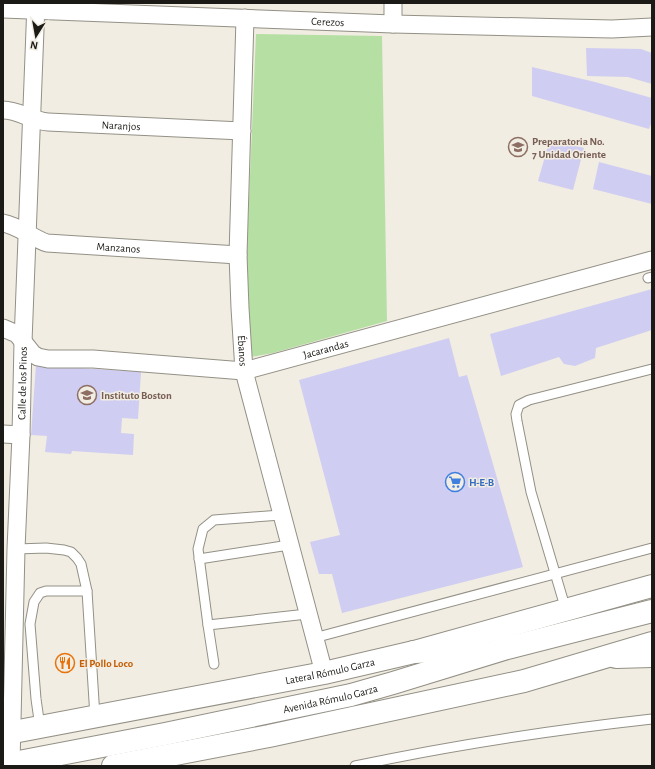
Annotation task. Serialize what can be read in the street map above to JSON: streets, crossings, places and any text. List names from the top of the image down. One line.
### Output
{"streets":{"main road":["Lateral Rómulo Garza","Avenida Rómulo Garza"],"street":["Cerezos","Naranjos","Manzanos","Jacarandas","Ébanos","Calle de los Pinos"]},"crossings":[["Cerezos","Ébanos"],["Cerezos","Calle de los Pinos"],["Naranjos","Ébanos"],["Naranjos","Calle de los Pinos"],["Manzanos","Ébanos"],["Manzanos","Calle de los Pinos"],["Jacarandas","Ébanos"],["Jacarandas","Calle de los Pinos"],["Ébanos","Lateral Rómulo Garza"],["Calle de los Pinos","Lateral Rómulo Garza"],["Calle de los Pinos","Avenida Rómulo Garza"]],"places":{"school or university":["Preparatoria No. 7 Unidad Oriente","Instituto Boston"],"supermarket":["H-E-B"],"restaurant":["El Pollo Loco"]},"north":"bottom"}
